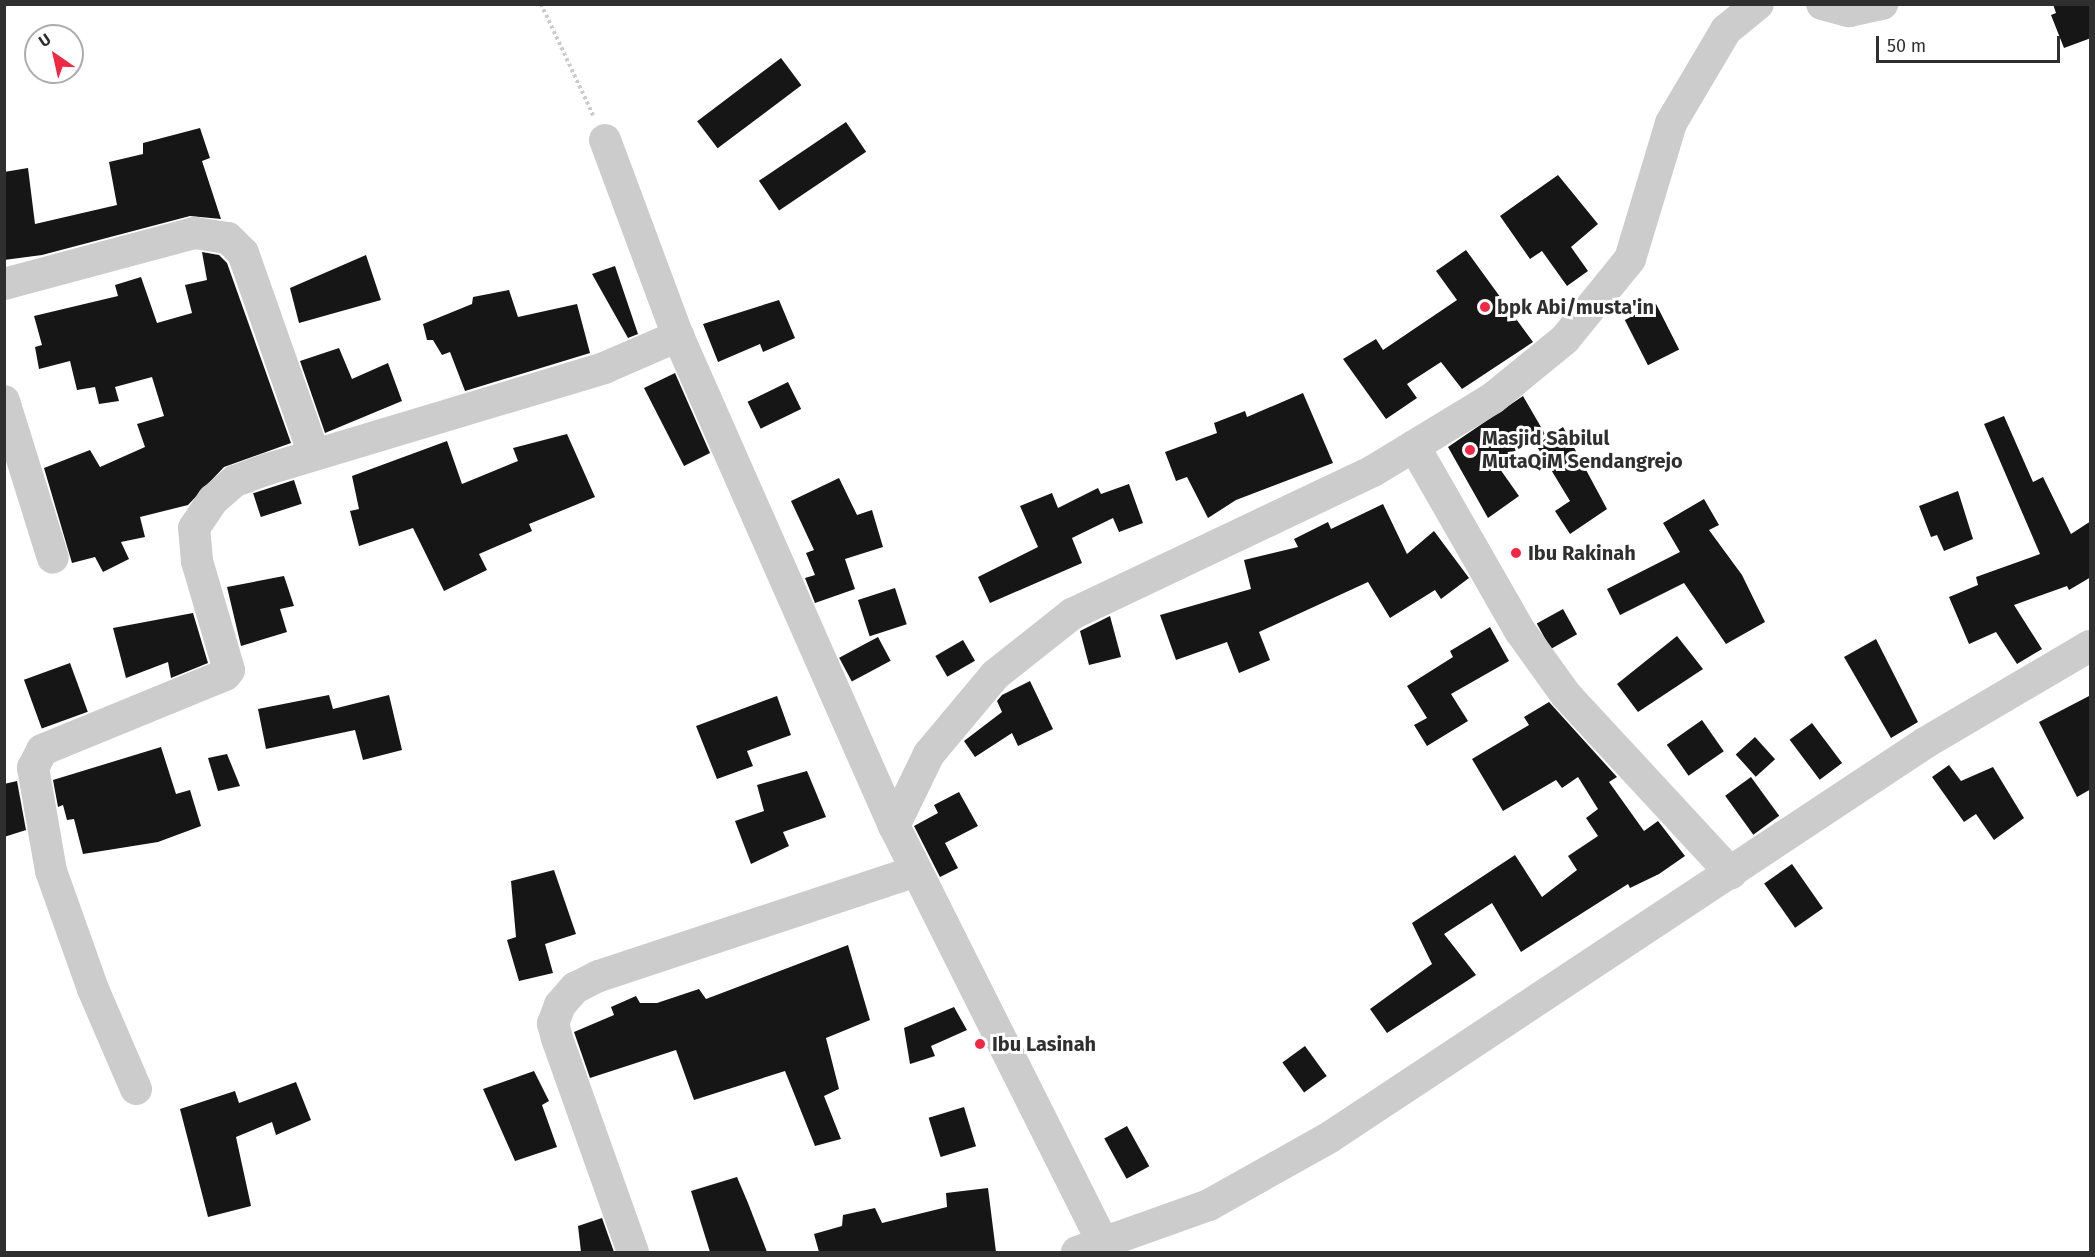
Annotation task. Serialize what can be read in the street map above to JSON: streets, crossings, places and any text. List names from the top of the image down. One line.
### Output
{"places":["bpk Abi/musta'in","Masjid Sabilul MutaQiM Sendangrejo","Ibu Rakinah","Ibu Lasinah"],"scale_bar":"50 m","north":"top left"}
